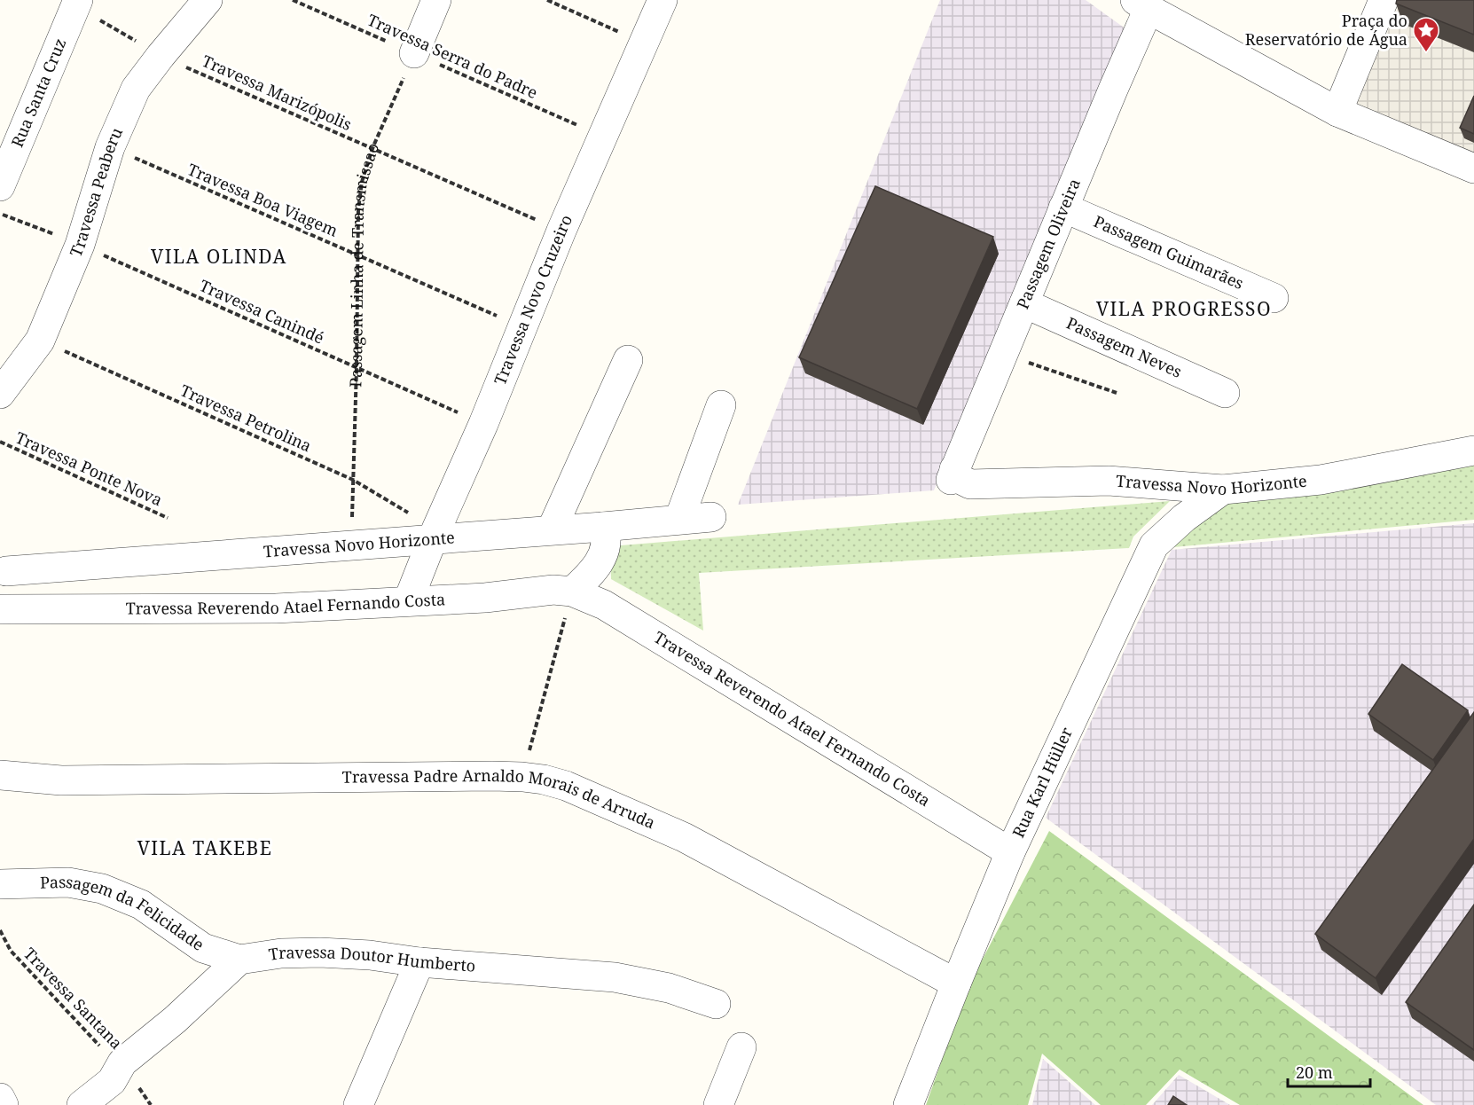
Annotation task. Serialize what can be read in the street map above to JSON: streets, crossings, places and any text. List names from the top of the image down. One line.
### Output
{"streets":{"street":["Rua Santa Cruz","Travessa Peaberu","Passagem Oliveira","Passagem Guimarães","Travessa Novo Cruzeiro","Passagem Neves","Travessa Novo Horizonte","Travessa Reverendo Atael Fernando Costa","Rua Karl Hüller","Travessa Padre Arnaldo Morais de Arruda","Passagem da Felicidade","Travessa Doutor Humberto"],"path":["Travessa Serra do Padre","Travessa Marizópolis","Travessa Boa Viagem","Passagem Linha de Transmissao","Travessa Canindé","Travessa Petrolina","Travessa Ponte Nova","Travessa Santana"]},"crossings":[["Travessa Serra do Padre","Passagem Linha de Transmissao"],["Travessa Serra do Padre","Travessa Novo Cruzeiro"],["Rua Santa Cruz","Travessa Marizópolis"],["Travessa Marizópolis","Travessa Peaberu"],["Travessa Marizópolis","Passagem Linha de Transmissao"],["Travessa Marizópolis","Travessa Novo Cruzeiro"],["Travessa Peaberu","Travessa Boa Viagem"],["Travessa Peaberu","Travessa Canindé"],["Travessa Peaberu","Travessa Petrolina"],["Travessa Boa Viagem","Passagem Linha de Transmissao"],["Travessa Boa Viagem","Travessa Novo Cruzeiro"],["Passagem Oliveira","Passagem Guimarães"],["Passagem Oliveira","Passagem Neves"],["Passagem Oliveira","Travessa Novo Horizonte"],["Passagem Linha de Transmissao","Travessa Canindé"],["Passagem Linha de Transmissao","Travessa Petrolina"],["Passagem Linha de Transmissao","Travessa Novo Horizonte"],["Travessa Novo Cruzeiro","Travessa Canindé"],["Travessa Novo Cruzeiro","Travessa Petrolina"],["Travessa Novo Cruzeiro","Travessa Novo Horizonte"],["Travessa Novo Cruzeiro","Travessa Reverendo Atael Fernando Costa"],["Travessa Petrolina","Travessa Novo Horizonte"],["Travessa Novo Horizonte","Rua Karl Hüller"],["Travessa Reverendo Atael Fernando Costa","Rua Karl Hüller"],["Rua Karl Hüller","Travessa Padre Arnaldo Morais de Arruda"],["Passagem da Felicidade","Travessa Doutor Humberto"]],"districts":["VILA OLINDA","VILA PROGRESSO","VILA TAKEBE"],"places":{"place":["Praça do Reservatório de Água"]},"scale_bar":"20 m"}
